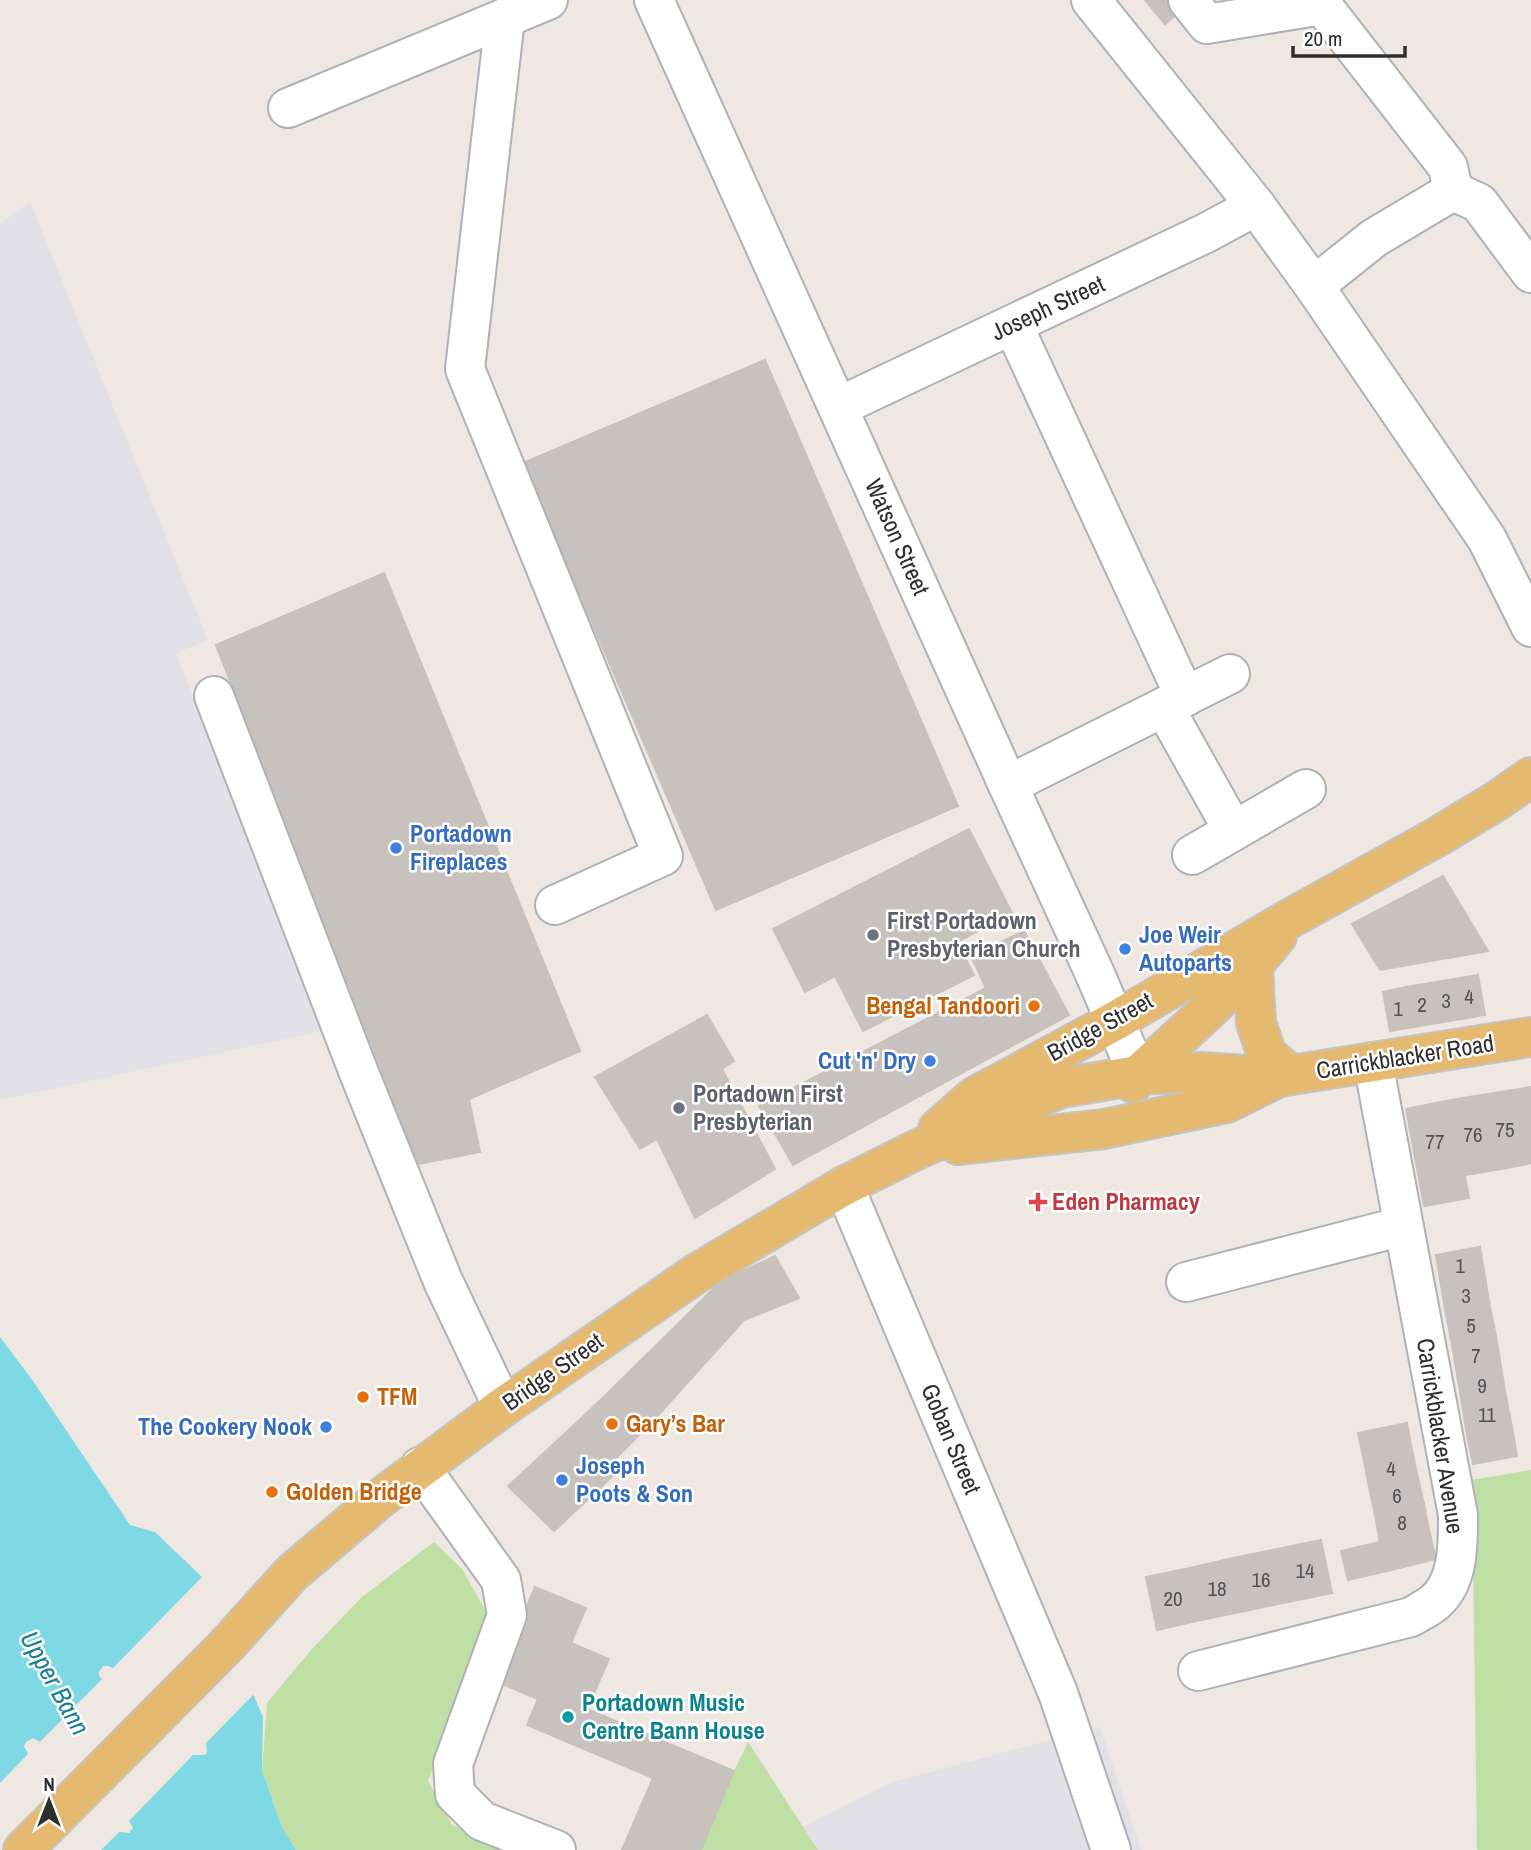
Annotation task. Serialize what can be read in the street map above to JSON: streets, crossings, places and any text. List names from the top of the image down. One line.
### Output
{"streets":{"main road":["Bridge Street","Carrickblacker Road"],"street":["Joseph Street","Watson Street","Carrickblacker Avenue","Goban Street"]},"crossings":[["Joseph Street","Watson Street"],["Watson Street","Bridge Street"],["Watson Street","Carrickblacker Road"],["Bridge Street","Carrickblacker Road"],["Bridge Street","Goban Street"],["Carrickblacker Road","Carrickblacker Avenue"]],"water":["Upper Bann"],"places":{"other":["Portadown Fireplaces","First Portadown Presbyterian Church","Joe Weir Autoparts","Bengal Tandoori","Cut 'n' Dry","Portadown First Presbyterian","TFM","Gary’s Bar","The Cookery Nook","Joseph Poots & Son","Golden Bridge","Portadown Music Centre Bann House"],"health":["Eden Pharmacy"]},"house_numbers":["4","3","2","1","75","76","77","1","3","5","7","9","11","4","6","8","14","16","18","20"],"scale_bar":"20 m","north":"top"}
